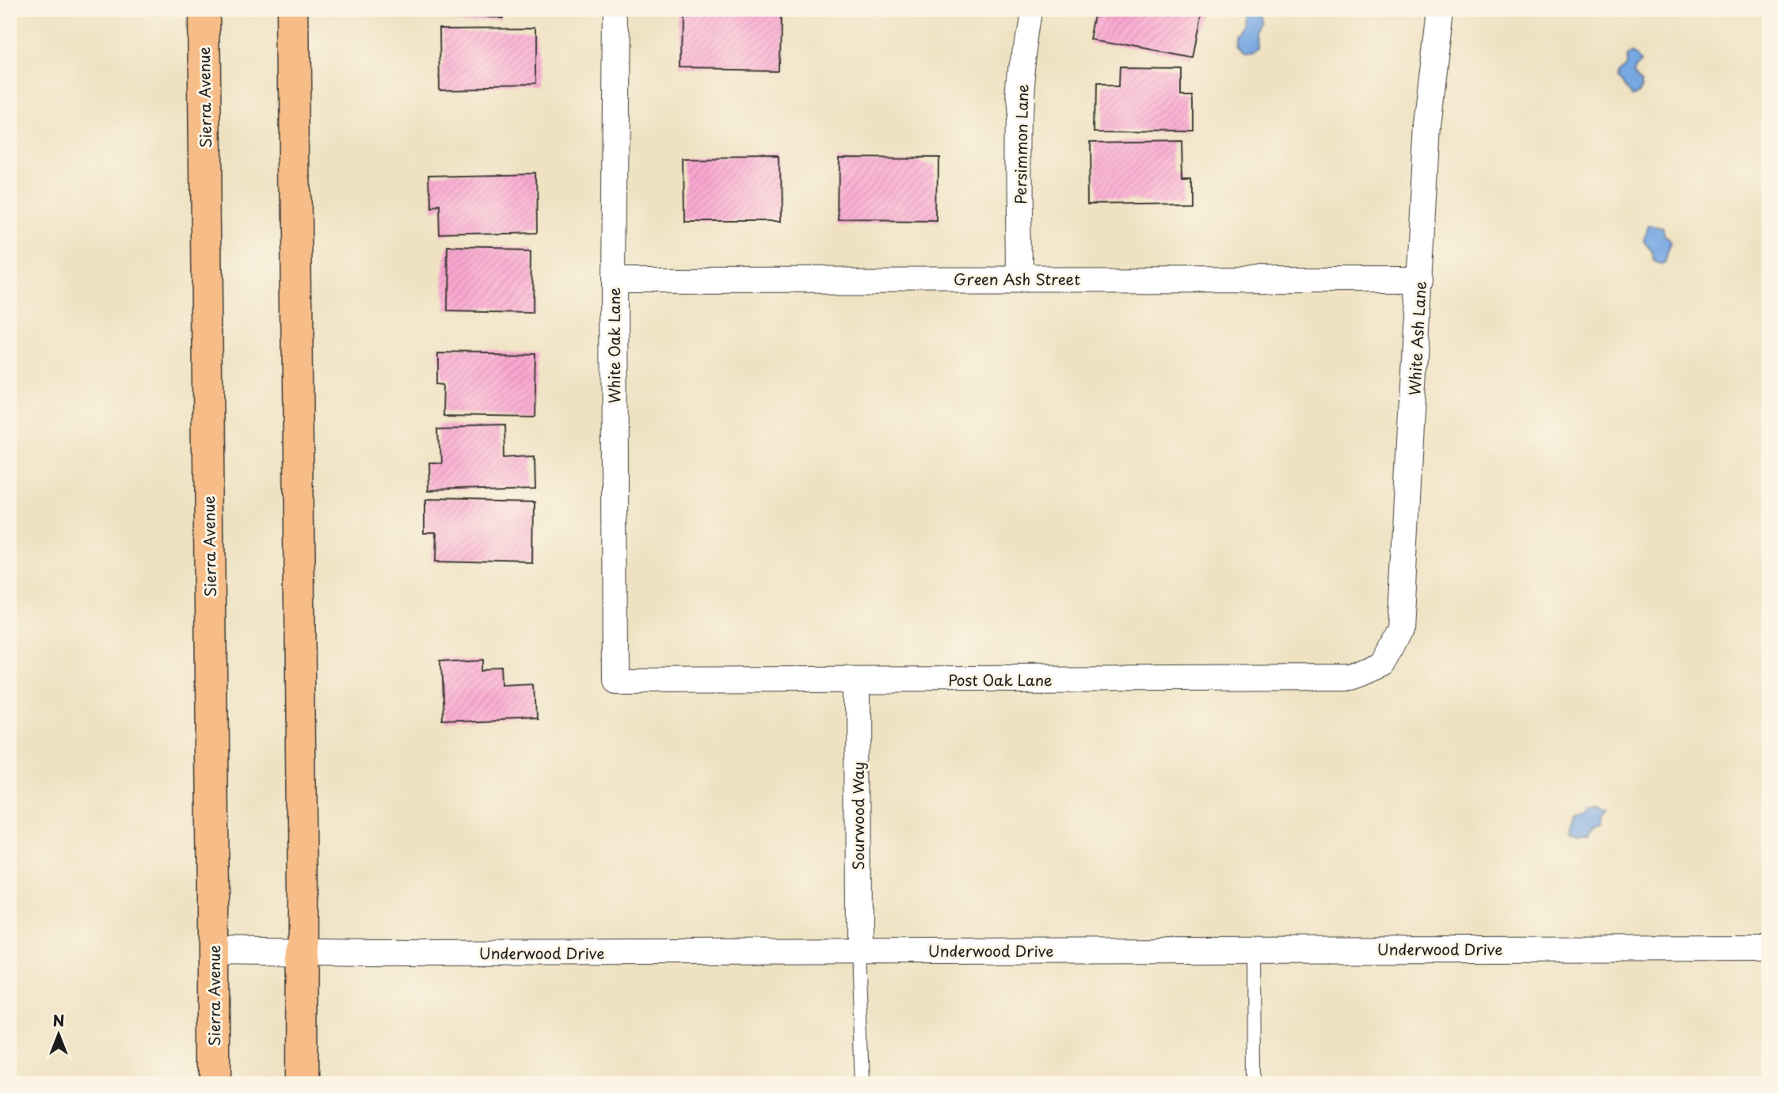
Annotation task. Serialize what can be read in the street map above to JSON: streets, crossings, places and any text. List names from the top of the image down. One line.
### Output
{"streets":{"main road":["Sierra Avenue"],"street":["Persimmon Lane","Green Ash Street","White Ash Lane","White Oak Lane","Post Oak Lane","Sourwood Way","Underwood Drive"]},"crossings":[["Sierra Avenue","Underwood Drive"],["Persimmon Lane","Green Ash Street"],["Green Ash Street","White Ash Lane"],["Green Ash Street","White Oak Lane"],["White Ash Lane","Post Oak Lane"],["White Oak Lane","Post Oak Lane"],["Post Oak Lane","Sourwood Way"],["Sourwood Way","Underwood Drive"]],"north":"top"}
